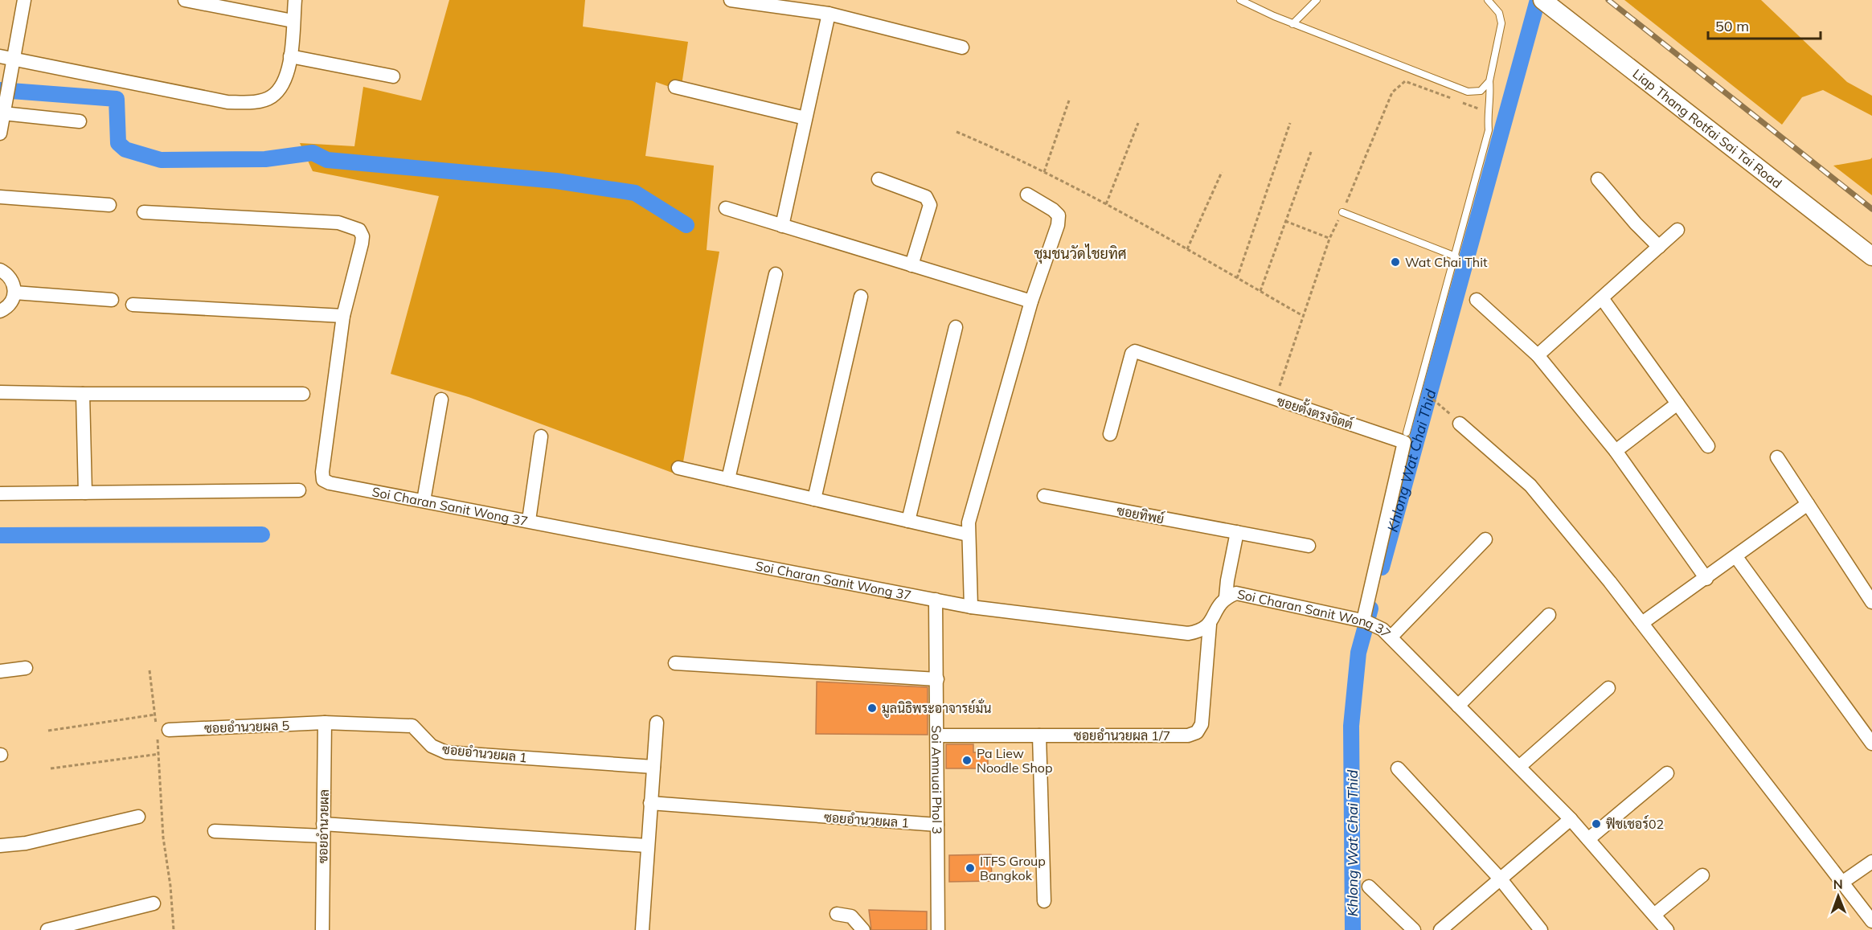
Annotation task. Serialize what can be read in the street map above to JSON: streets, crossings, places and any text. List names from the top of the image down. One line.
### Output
{"streets":{"main road":["Liap Thang Rotfai Sai Tai Road"],"street":["ซอยตั้งตรงจิตต์","Soi Charan Sanit Wong 37","ซอยทิพย์","ซอยอำนวยผล 5","ซอยอำนวยผล 1/7","ซอยอำนวยผล 1","Soi Amnuai Phol 3","ซอยอำนวยผล"]},"crossings":[["ซอยตั้งตรงจิตต์","Soi Charan Sanit Wong 37"],["Soi Charan Sanit Wong 37","ซอยอำนวยผล 1/7"],["Soi Charan Sanit Wong 37","Soi Amnuai Phol 3"],["ซอยอำนวยผล 5","ซอยอำนวยผล 1"],["ซอยอำนวยผล 5","ซอยอำนวยผล"],["ซอยอำนวยผล 1/7","Soi Amnuai Phol 3"],["ซอยอำนวยผล 1","Soi Amnuai Phol 3"],["ซอยอำนวยผล 1","ซอยอำนวยผล"]],"districts":["ชุมชนวัดไชยทิศ"],"water":["Khlong Wat Chai Thid"],"places":["Wat Chai Thit","มูลนิธิพระอาจารย์มั่น","Pa Liew Noodle Shop","ฟิชเชอร์02","ITFS Group Bangkok"],"scale_bar":"50 m","north":"top"}
